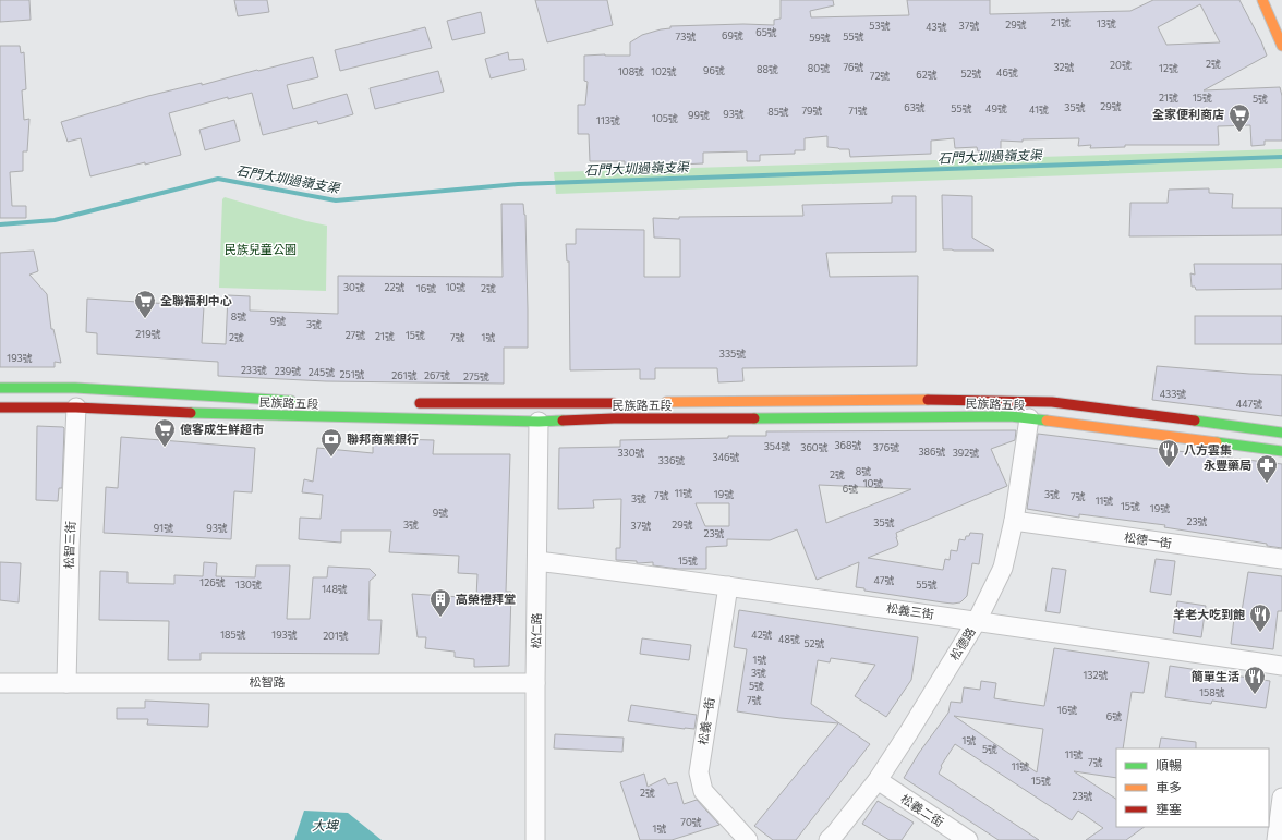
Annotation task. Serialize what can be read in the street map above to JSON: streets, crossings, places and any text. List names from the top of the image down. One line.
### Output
{"streets":{"main road":["民族路五段"],"street":["松德一街","松智三街","松義三街","松仁路","松德路","松智路","松義一街","松義二街"]},"crossings":[["民族路五段","松智三街"],["民族路五段","松仁路"],["民族路五段","松德路"],["松德一街","松德路"],["松智三街","松智路"],["松義三街","松仁路"],["松義三街","松德路"],["松義三街","松義一街"],["松仁路","松智路"],["松德路","松義二街"]],"water":["石門大圳過嶺支渠","大埤"],"parks":["民族兒童公園"],"places":{"supermarket":["全家便利商店","全聯福利中心","億客成生鮮超市"],"bank":["聯邦商業銀行"],"restaurant":["八方雲集","羊老大吃到飽","簡單生活"],"pharmacy":["永豐藥局"],"building":["高榮禮拜堂"]},"house_numbers":["21號","13號","29號","53號","37號","43號","65號","69號","73號","55號","59號","2號","20號","76號","32號","80號","12號","88號","96號","108號","102號","46號","52號","62號","72號","21號","15號","5號","29號","63號","35號","55號","49號","41號","79號","71號","85號","93號","99號","105號","113號","30號","22號","10號","16號","2號","8號","9號","3號","219號","27號","15號","21號","2號","7號","1號","335號","193號","233號","239號","245號","251號","261號","267號","275號","433號","447號","368號","354號","360號","376號","386號","330號","392號","346號","336號","8號","2號","10號","6號","11號","19號","3號","7號","7號","3號","11號","15號","19號","9號","23號","35號","3號","29號","37號","91號","93號","23號","15號","47號","126號","130號","55號","148號","185號","193號","42號","201號","48號","52號","1號","3號","132號","5號","158號","7號","16號","6號","1號","5號","11號","7號","11號","15號","2號","23號","70號","1號"],"legend":["順暢","車多","壅塞"]}
